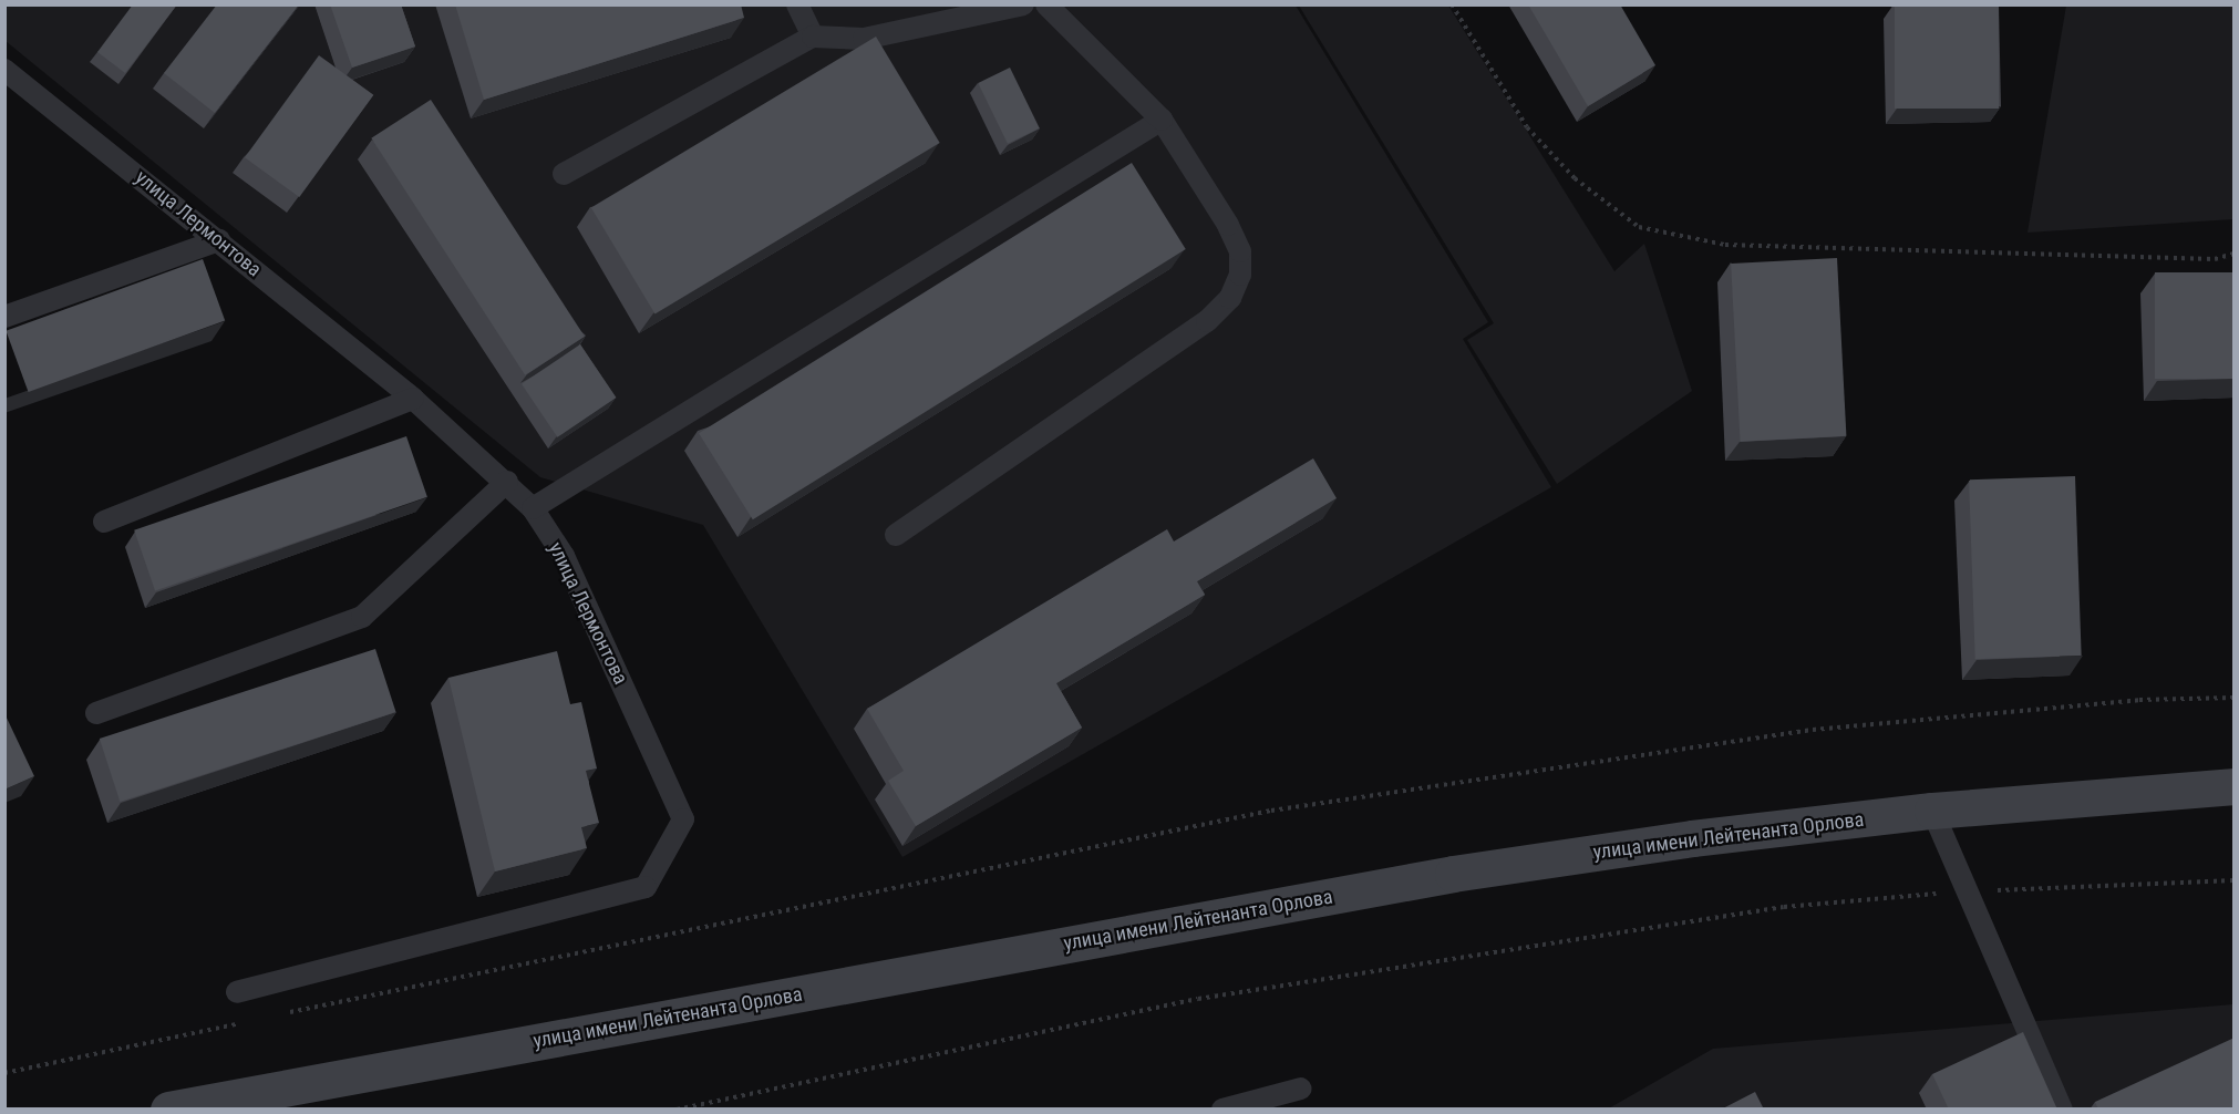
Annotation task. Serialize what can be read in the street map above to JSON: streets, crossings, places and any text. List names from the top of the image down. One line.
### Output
{"streets":{"main road":["улица имени Лейтенанта Орлова"],"lane":["улица Лермонтова"]}}
